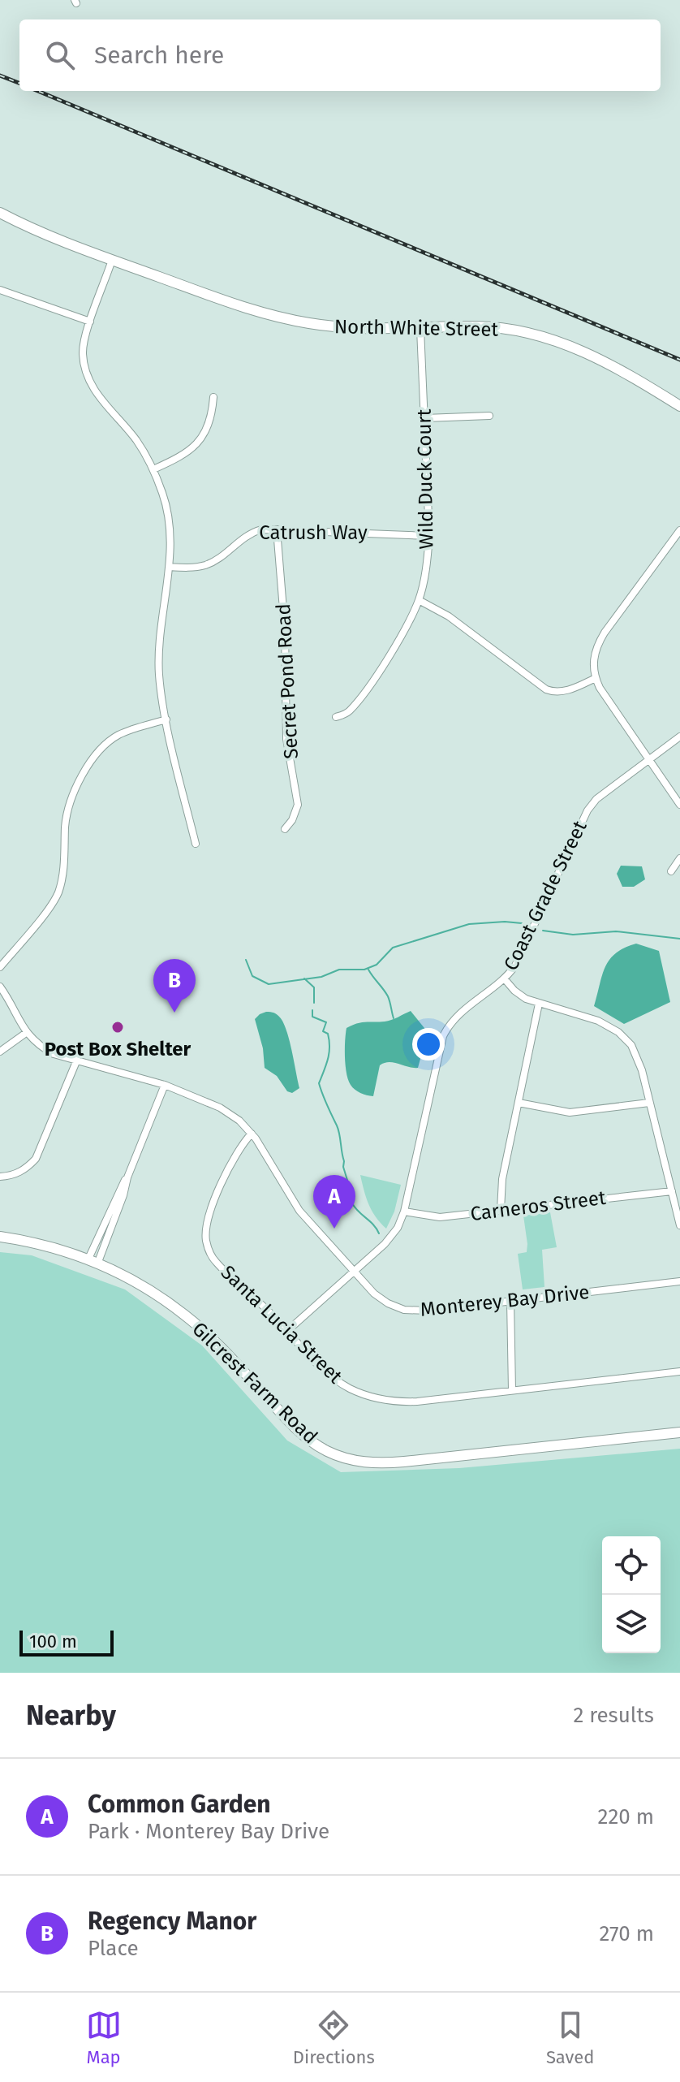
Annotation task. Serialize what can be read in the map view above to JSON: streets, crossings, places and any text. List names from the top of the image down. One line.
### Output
{"streets":{"main road":["North White Street","Gilcrest Farm Road"],"street":["Wild Duck Court","Catrush Way","Secret Pond Road","Coast Grade Street","Carneros Street","Monterey Bay Drive","Santa Lucia Street"]},"crossings":[["North White Street","Wild Duck Court"],["Wild Duck Court","Catrush Way"],["Catrush Way","Secret Pond Road"],["Coast Grade Street","Carneros Street"],["Coast Grade Street","Monterey Bay Drive"],["Coast Grade Street","Santa Lucia Street"],["Monterey Bay Drive","Santa Lucia Street"]],"places":["Post Box Shelter"],"scale_bar":"100 m","page":{"search":"Search here","pins":["B","A"],"scale":"100 m","heading":["Nearby","2 results"],"list":[{"mark":"A","name":"Common Garden","note":"Park · Monterey Bay Drive","value":"220 m"},{"mark":"B","name":"Regency Manor","note":"Place","value":"270 m"}],"nav":["Map","Directions","Saved"]}}
